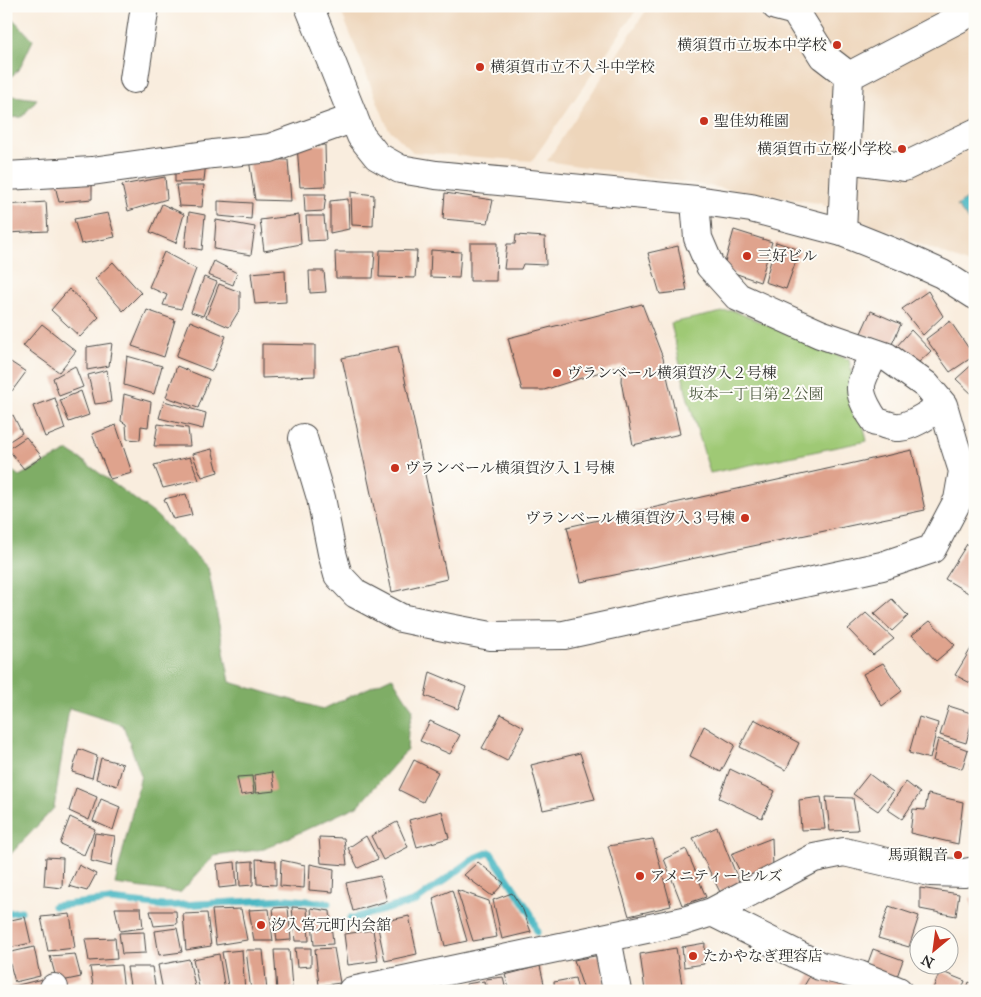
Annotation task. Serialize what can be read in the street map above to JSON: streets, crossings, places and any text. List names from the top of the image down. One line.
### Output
{"parks":["坂本一丁目第２公園"],"places":["横須賀市立坂本中学校","横須賀市立不入斗中学校","聖佳幼稚園","横須賀市立桜小学校","三好ビル","ヴランベール横須賀汐入２号棟","ヴランベール横須賀汐入１号棟","ヴランベール横須賀汐入３号棟","馬頭観音","アメニティーヒルズ","汐入宮元町内会舘","たかやなぎ理容店"],"north":"bottom left"}
